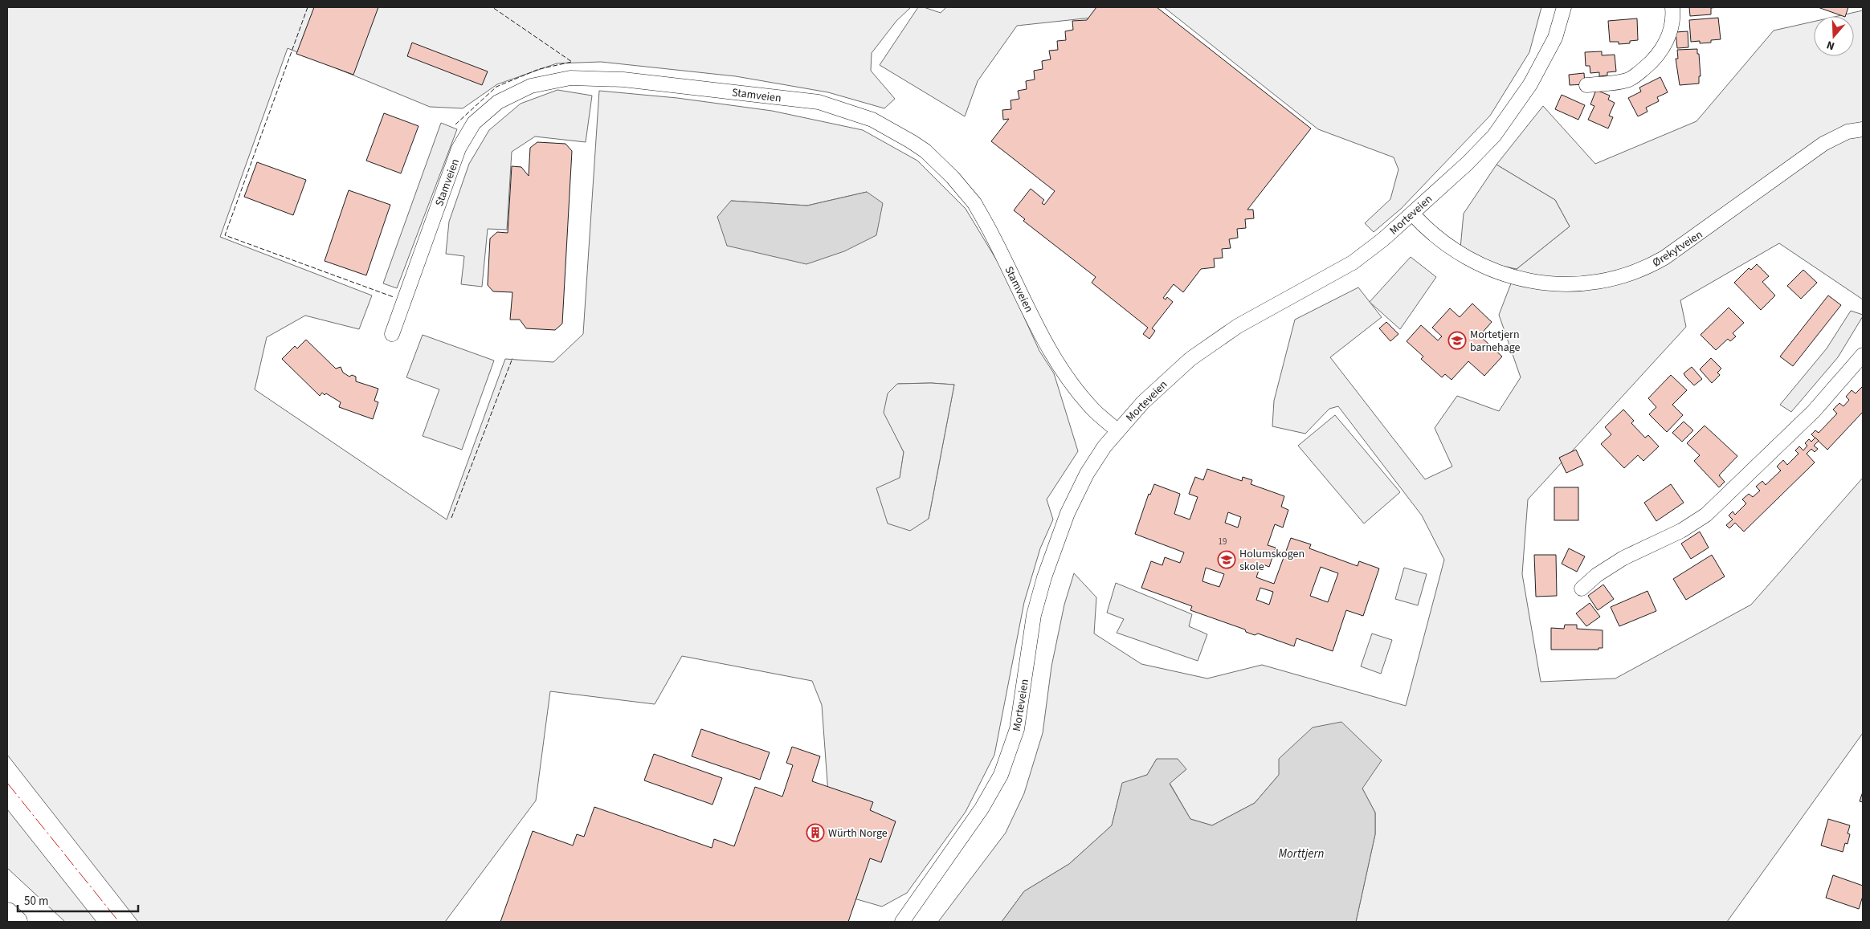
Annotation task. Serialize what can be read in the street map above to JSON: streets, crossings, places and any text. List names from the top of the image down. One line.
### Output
{"streets":{"street":["Stamveien","Morteveien","Ørekytveien"]},"crossings":[["Stamveien","Morteveien"],["Morteveien","Ørekytveien"]],"water":["Morttjern"],"places":{"school or university":["Mortetjern barnehage","Holumskogen skole"],"building":["Würth Norge"]},"house_numbers":["19"],"scale_bar":"50 m","north":"bottom"}
